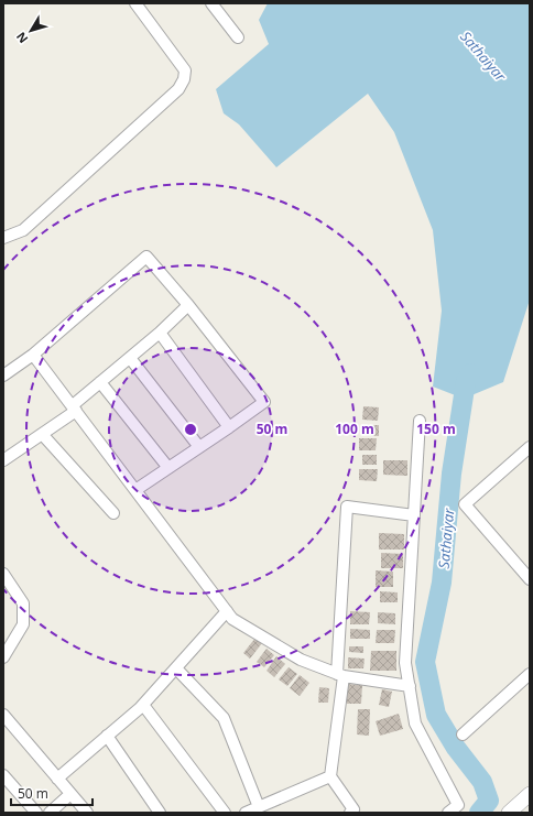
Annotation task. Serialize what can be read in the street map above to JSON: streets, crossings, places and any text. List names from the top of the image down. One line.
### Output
{"water":["Sathaiyar"],"scale_bar":"50 m","north":"bottom left","rings":["50 m","100 m","150 m"]}
